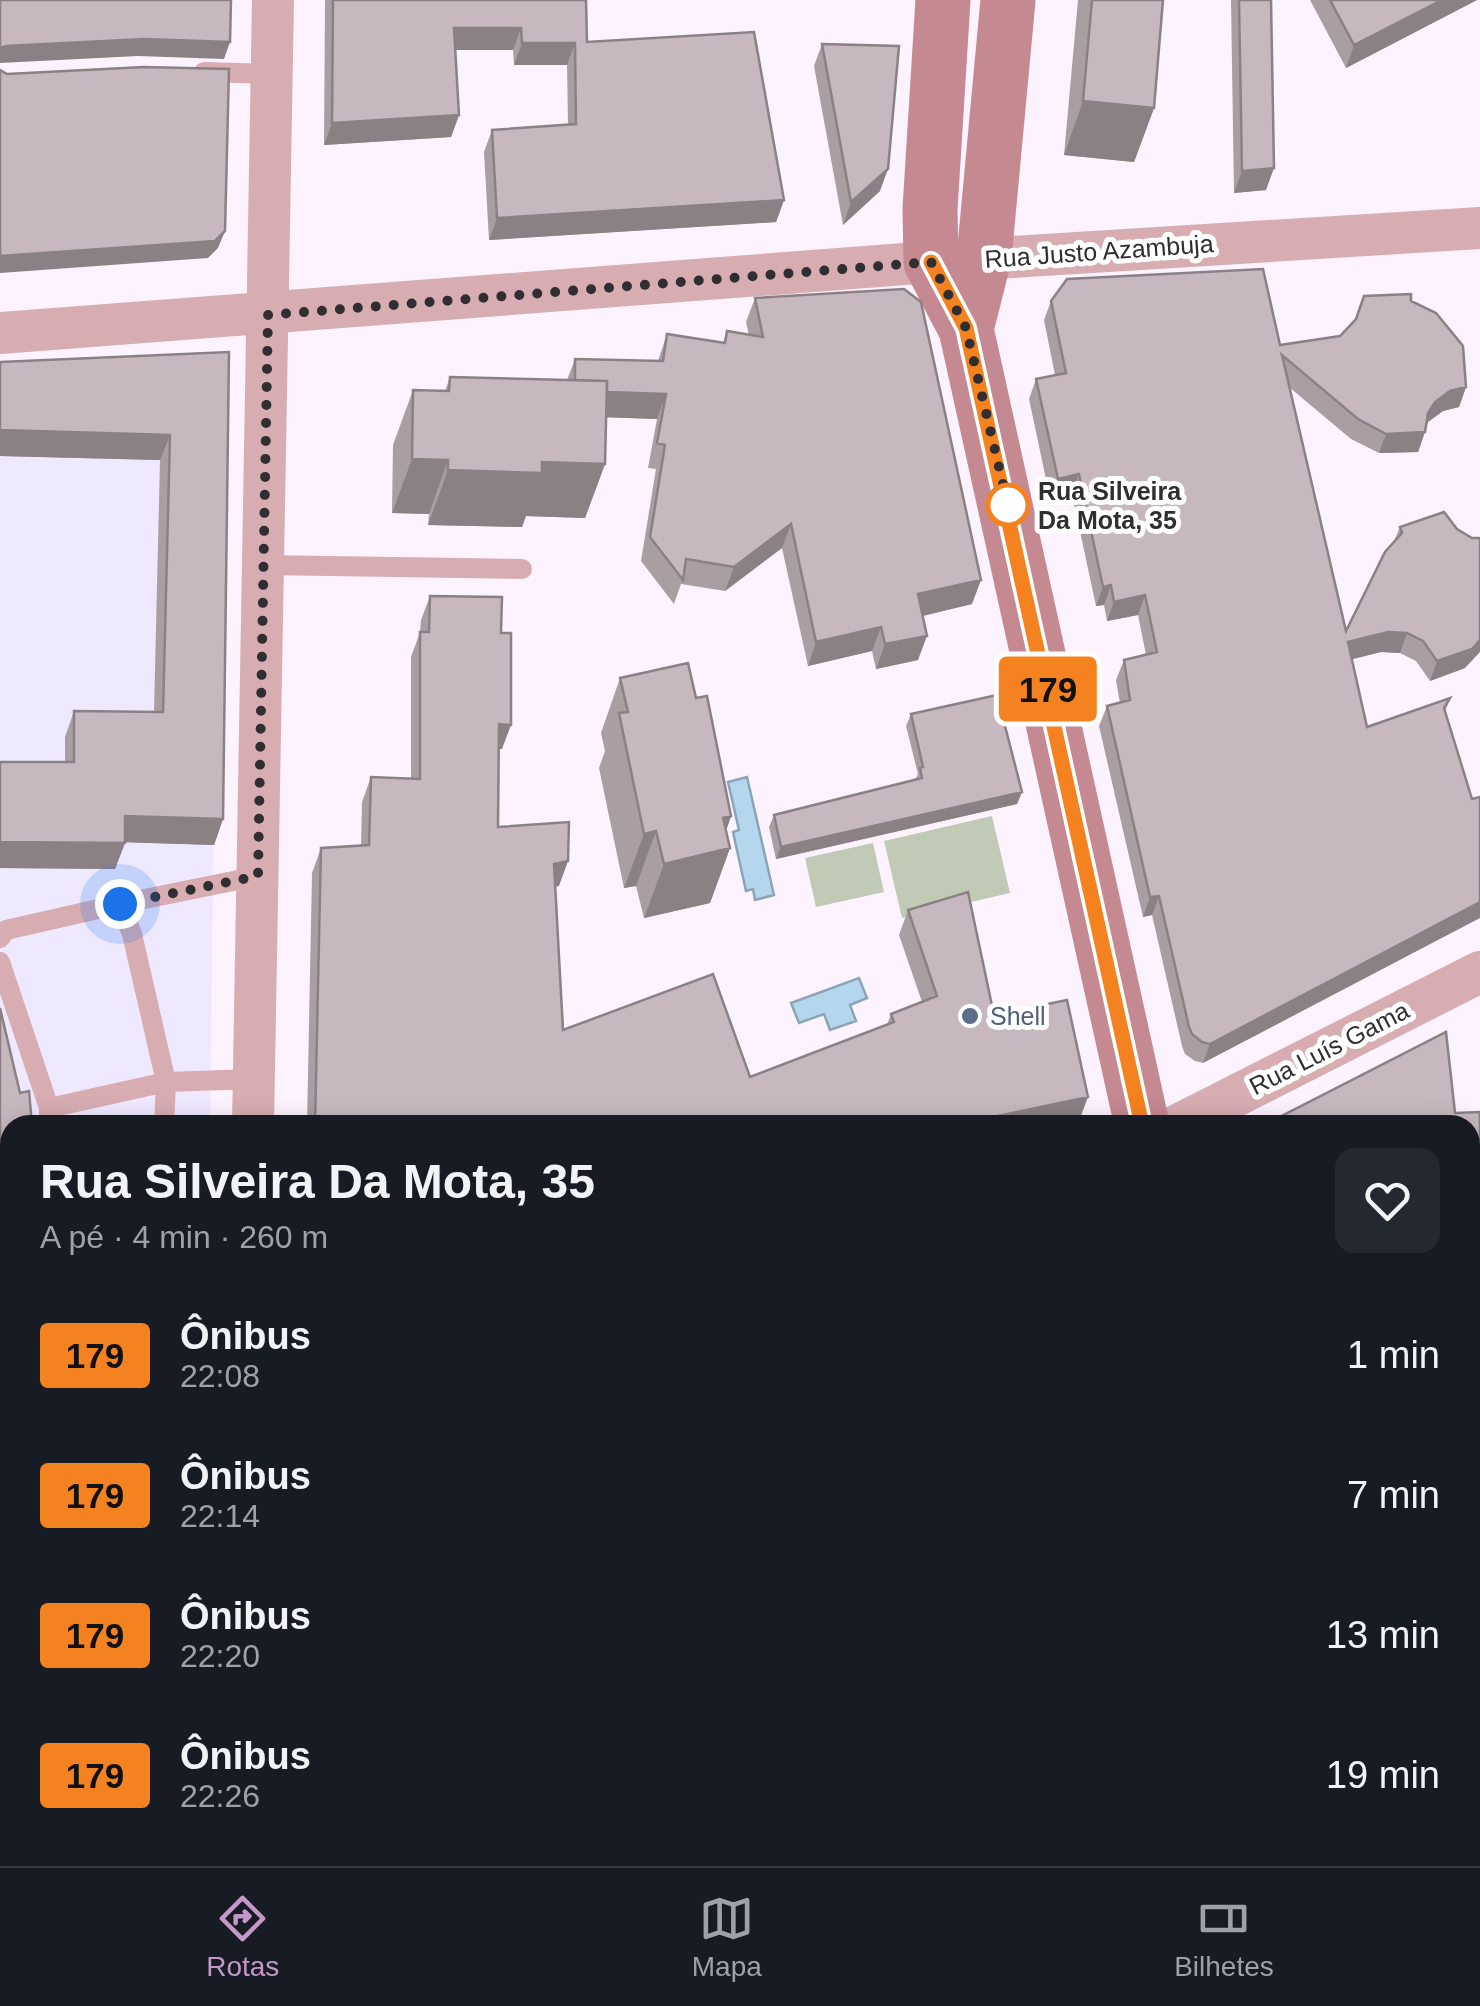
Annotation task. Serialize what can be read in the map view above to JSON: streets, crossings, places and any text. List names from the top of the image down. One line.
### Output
{"streets":{"street":["Rua Justo Azambuja","Rua Luís Gama"]},"places":["Rua Silveira Da Mota, 35","Shell"],"lines":["bus line 179"],"page":{"on_map":"179","heading":["Rua Silveira Da Mota, 35","A pé · 4 min · 260 m"],"list":[{"mark":"179","name":"Ônibus","note":"22:08","value":"1 min"},{"mark":"179","name":"Ônibus","note":"22:14","value":"7 min"},{"mark":"179","name":"Ônibus","note":"22:20","value":"13 min"},{"mark":"179","name":"Ônibus","note":"22:26","value":"19 min"}],"tabs":["Rotas","Mapa","Bilhetes"]}}
